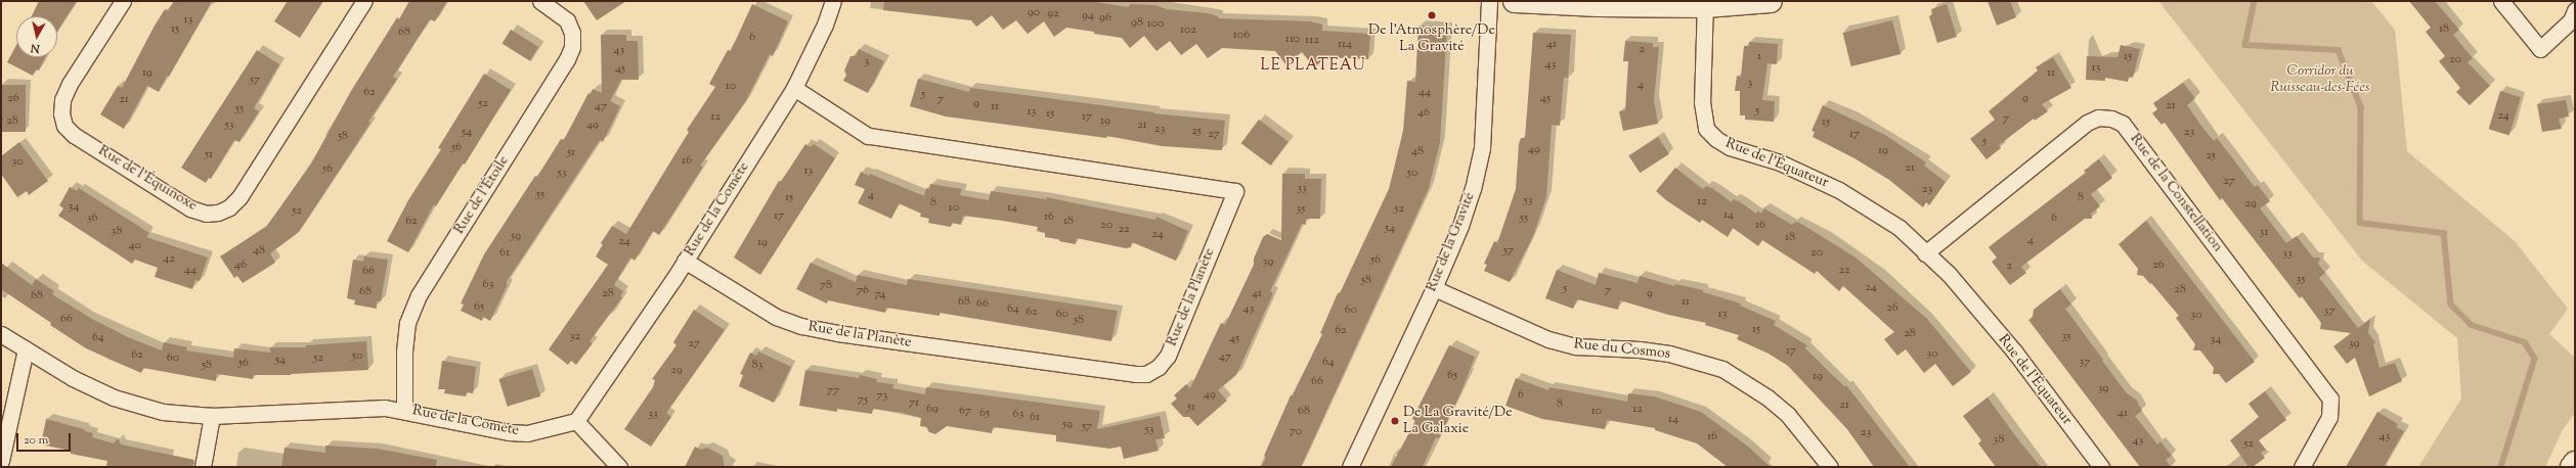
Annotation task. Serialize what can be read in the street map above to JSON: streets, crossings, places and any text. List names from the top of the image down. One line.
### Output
{"streets":{"street":["Rue de l'Équateur","Rue de l'Équinoxe","Rue de la Constellation","Rue de l'Étoile","Rue de la Comète","Rue de la Gravité","Rue de la Planète","Rue du Cosmos"]},"crossings":[["Rue de l'Équateur","Rue de la Constellation"],["Rue de l'Étoile","Rue de la Comète"],["Rue de la Comète","Rue de la Planète"],["Rue de la Gravité","Rue du Cosmos"]],"districts":["LE PLATEAU"],"parks":["Corridor du Ruisseau-des-Fées"],"places":["De l'Atmosphère/De La Gravité","De La Gravité/De La Galaxie"],"house_numbers":["90","92","94","96","13","98","100","15","18","102","68","106","6","110","112","114","41","2","43","1","15","20","3","43","13","45","19","11","57","3","4","10","62","44","5","26","45","9","21","7","52","9","21","47","11","55","5","13","46","15","24","12","17","7","28","19","15","53","49","21","23","25","54","23","27","17","58","5","56","49","19","48","51","51","25","16","30","21","56","13","53","50","27","33","23","55","4","15","8","53","12","8","29","34","10","14","35","52","52","14","17","16","36","55","6","62","18","20","16","54","22","38","31","24","59","18","4","24","19","40","48","57","61","20","33","42","56","39","46","26","2","44","22","66","35","58","63","78","24","5","28","76","7","68","28","41","9","74","68","68","11","66","65","26","64","43","60","37","62","60","13","30","66","58","15","62","28","32","35","64","45","34","27","39","17","30","62","50","47","60","52","54","64","37","56","58","83","29","65","19","66","39","77","49","6","73","75","71","8","21","51","69","12","67","68","10","65","41","33","63","61","14","59","57","53","70","23","16","43","38","43","52"],"scale_bar":"20 m","north":"bottom"}
